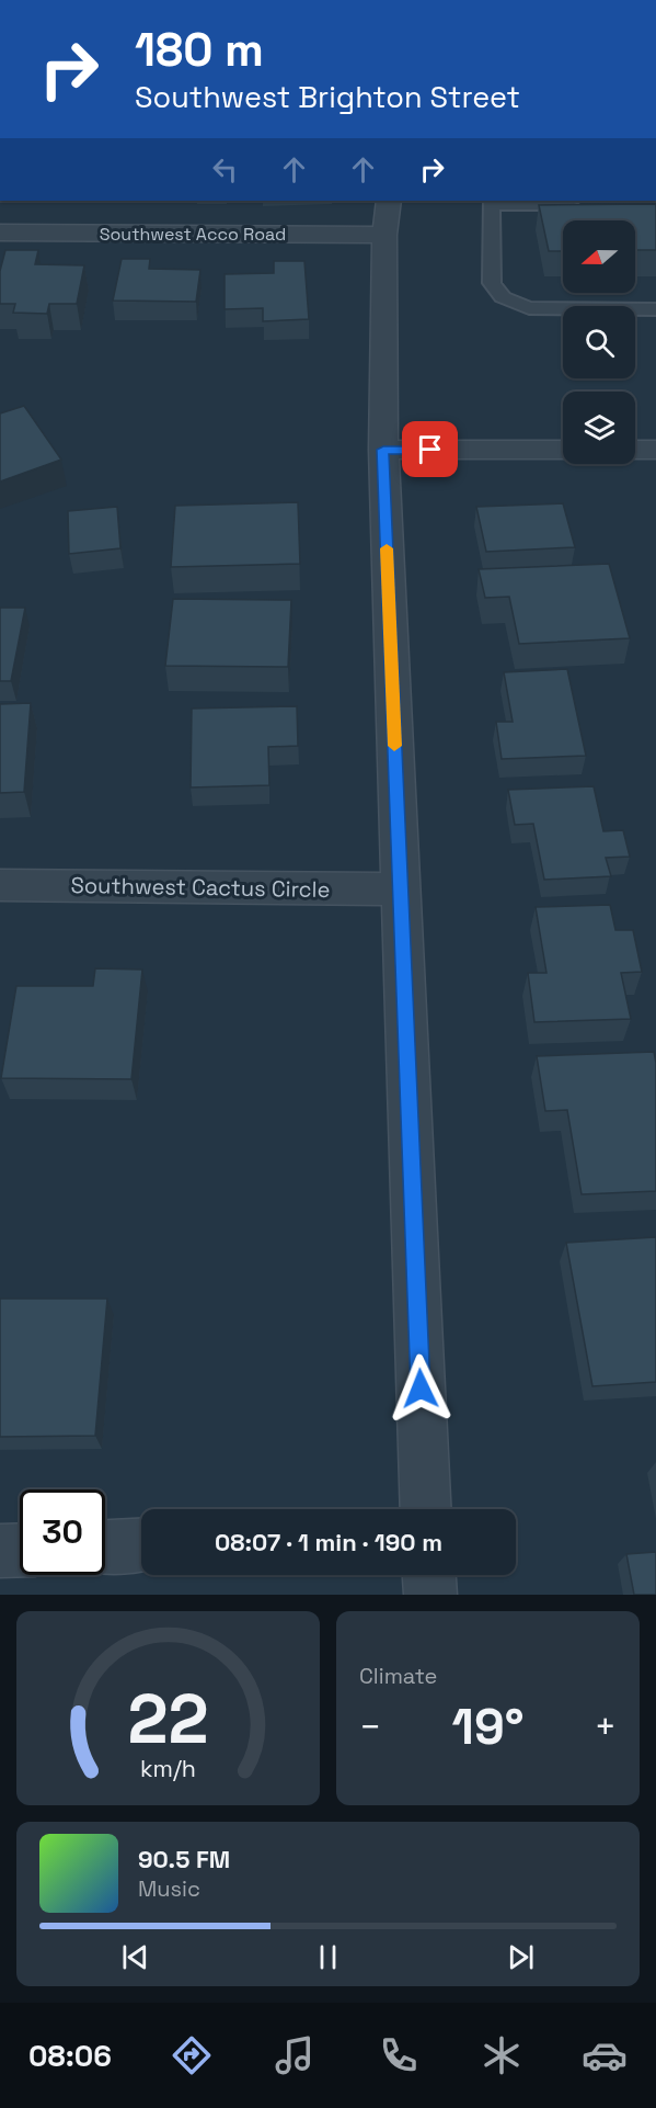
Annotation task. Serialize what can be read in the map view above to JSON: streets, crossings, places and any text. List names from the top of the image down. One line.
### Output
{"streets":{"street":["Southwest Acco Road","Southwest Cactus Circle"]},"north":"left","page":{"turn":["180 m","Southwest Brighton Street"],"limit":"30","trip":"08:07 · 1 min · 190 m","tile":"Climate","heat":["−","19°","+"],"song":["90.5 FM","Music"],"tabs":"08:06","gauge":["22","km/h"]}}
